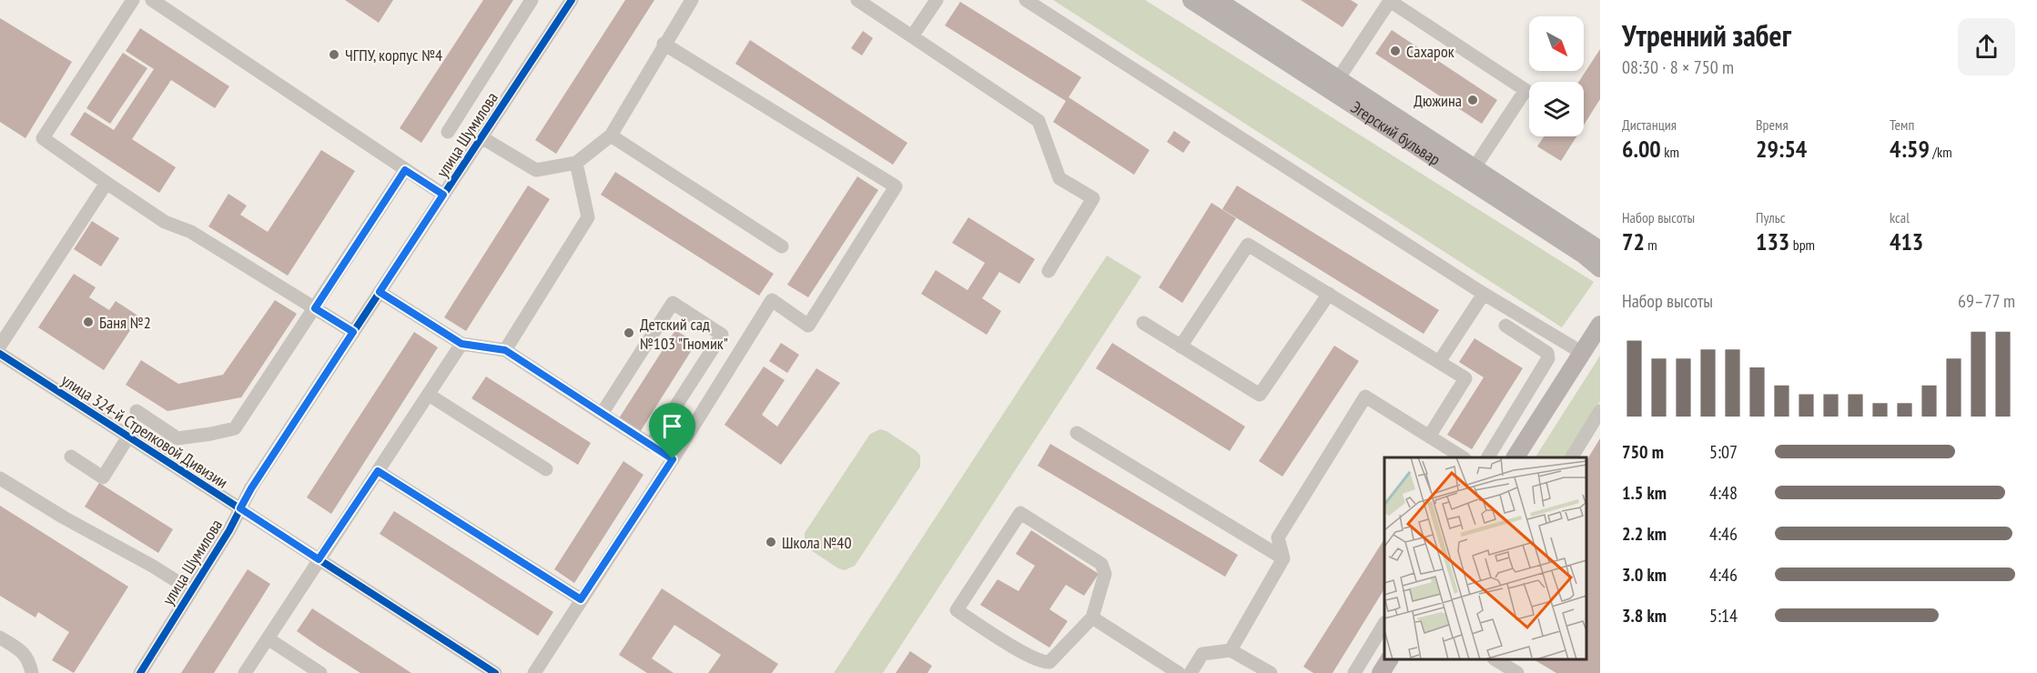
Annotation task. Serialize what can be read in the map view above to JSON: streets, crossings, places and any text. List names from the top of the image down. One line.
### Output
{"streets":{"main road":["Эгерский бульвар"],"street":["улица Шумилова","улица 324-й Стрелковой Дивизии"]},"crossings":[["улица Шумилова","улица 324-й Стрелковой Дивизии"]],"places":["Сахарок","ЧГПУ, корпус №4","Дюжина","Баня №2","Детский сад №103 \"Гномик\"","Школа №40"],"north":"bottom right","page":{"heading":["Утренний забег","08:30 · 8 × 750 m"],"stats":[["Дистанция","6.00 km"],["Время","29:54"],["Темп","4:59 /km"],["Набор высоты","72 m"],["Пульс","133 bpm"],["kcal","413"]],"chart":["Набор высоты","69–77 m"],"list":[{"name":"750 m","note":"5:07"},{"name":"1.5 km","note":"4:48"},{"name":"2.2 km","note":"4:46"},{"name":"3.0 km","note":"4:46"},{"name":"3.8 km","note":"5:14"}]}}
